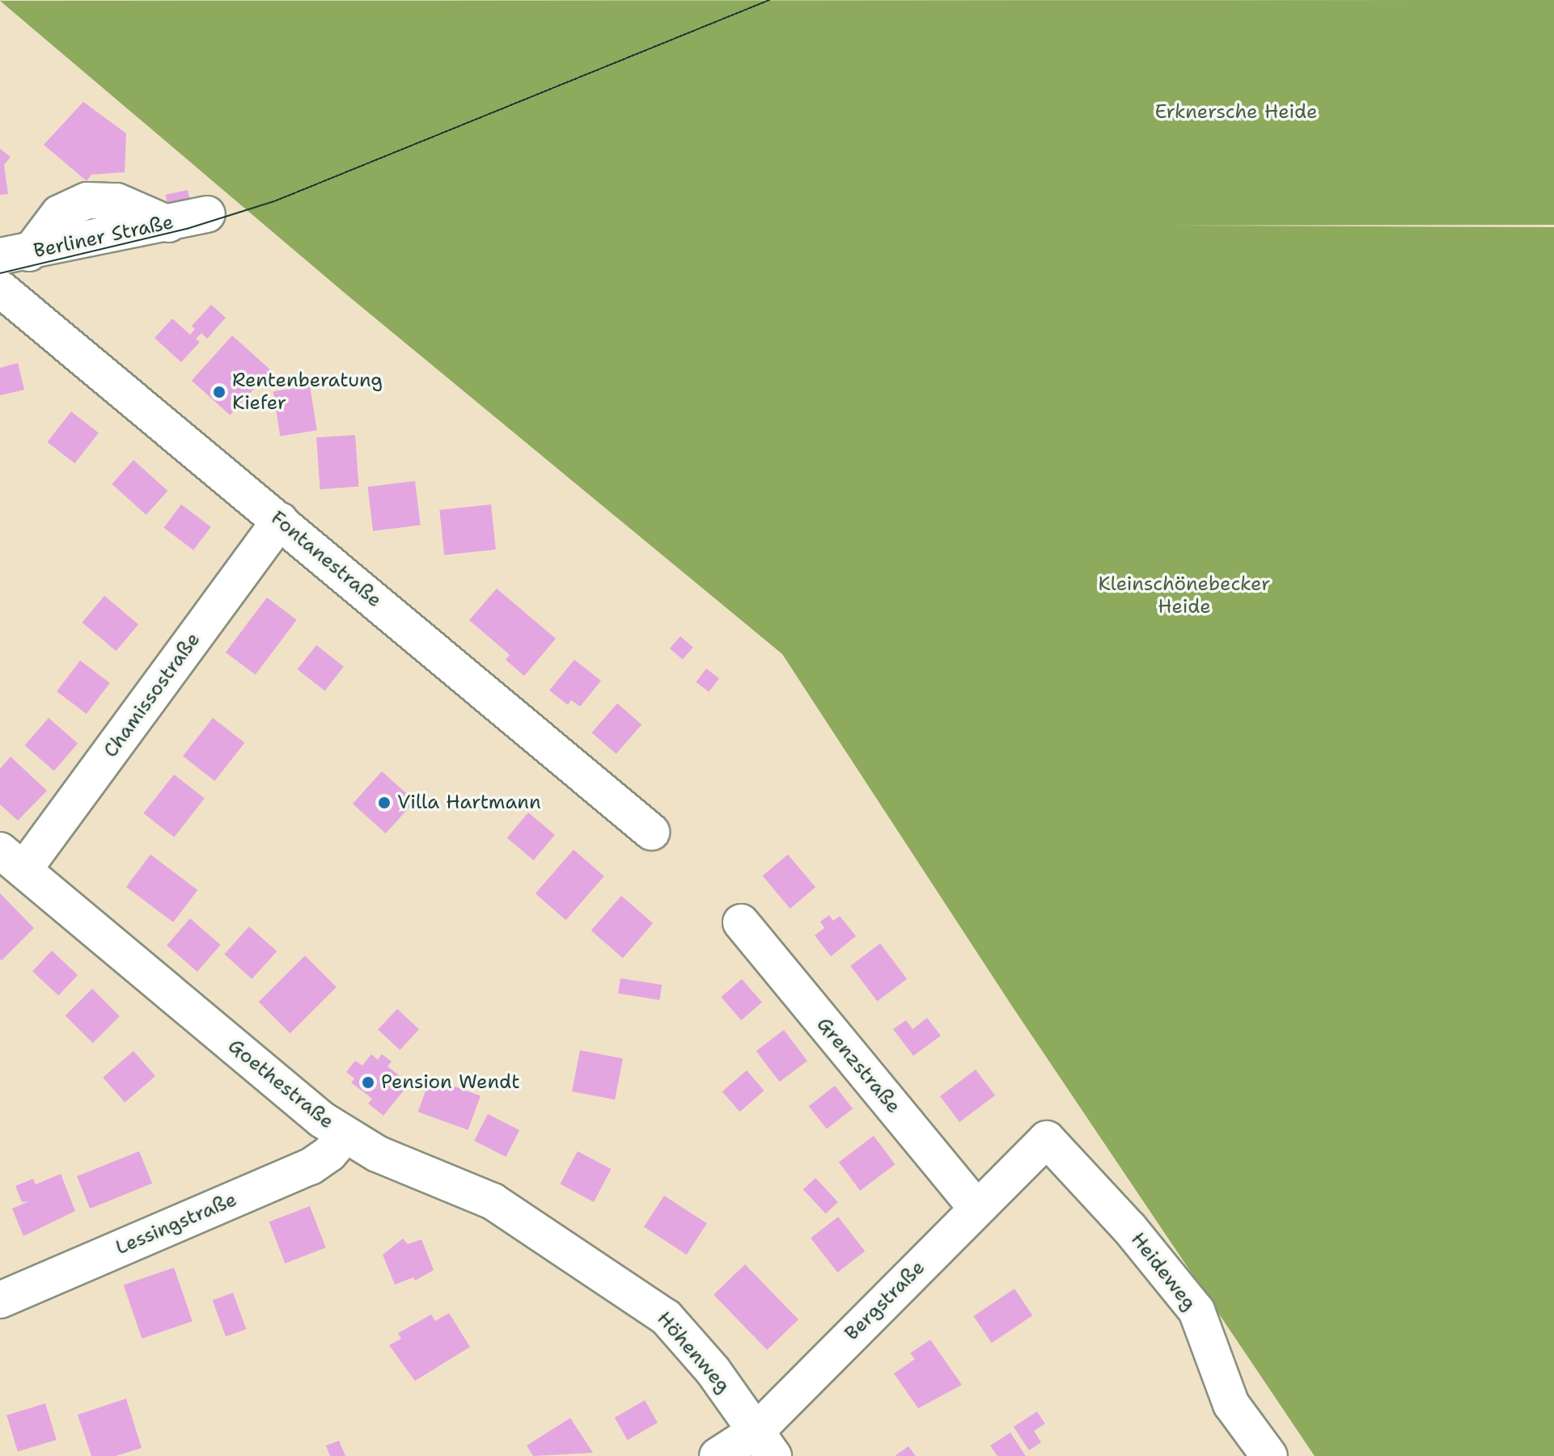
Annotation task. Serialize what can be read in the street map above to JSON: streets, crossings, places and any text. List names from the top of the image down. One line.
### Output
{"streets":{"street":["Berliner Straße","Fontanestraße","Chamissostraße","Grenzstraße","Goethestraße","Lessingstraße","Heideweg","Bergstraße","Höhenweg"]},"crossings":[["Fontanestraße","Chamissostraße"],["Chamissostraße","Goethestraße"],["Grenzstraße","Bergstraße"],["Goethestraße","Lessingstraße"],["Goethestraße","Höhenweg"],["Heideweg","Bergstraße"],["Bergstraße","Höhenweg"]],"parks":["Erknersche Heide","Kleinschönebecker Heide"],"places":["Rentenberatung Kiefer","Villa Hartmann","Pension Wendt"]}
